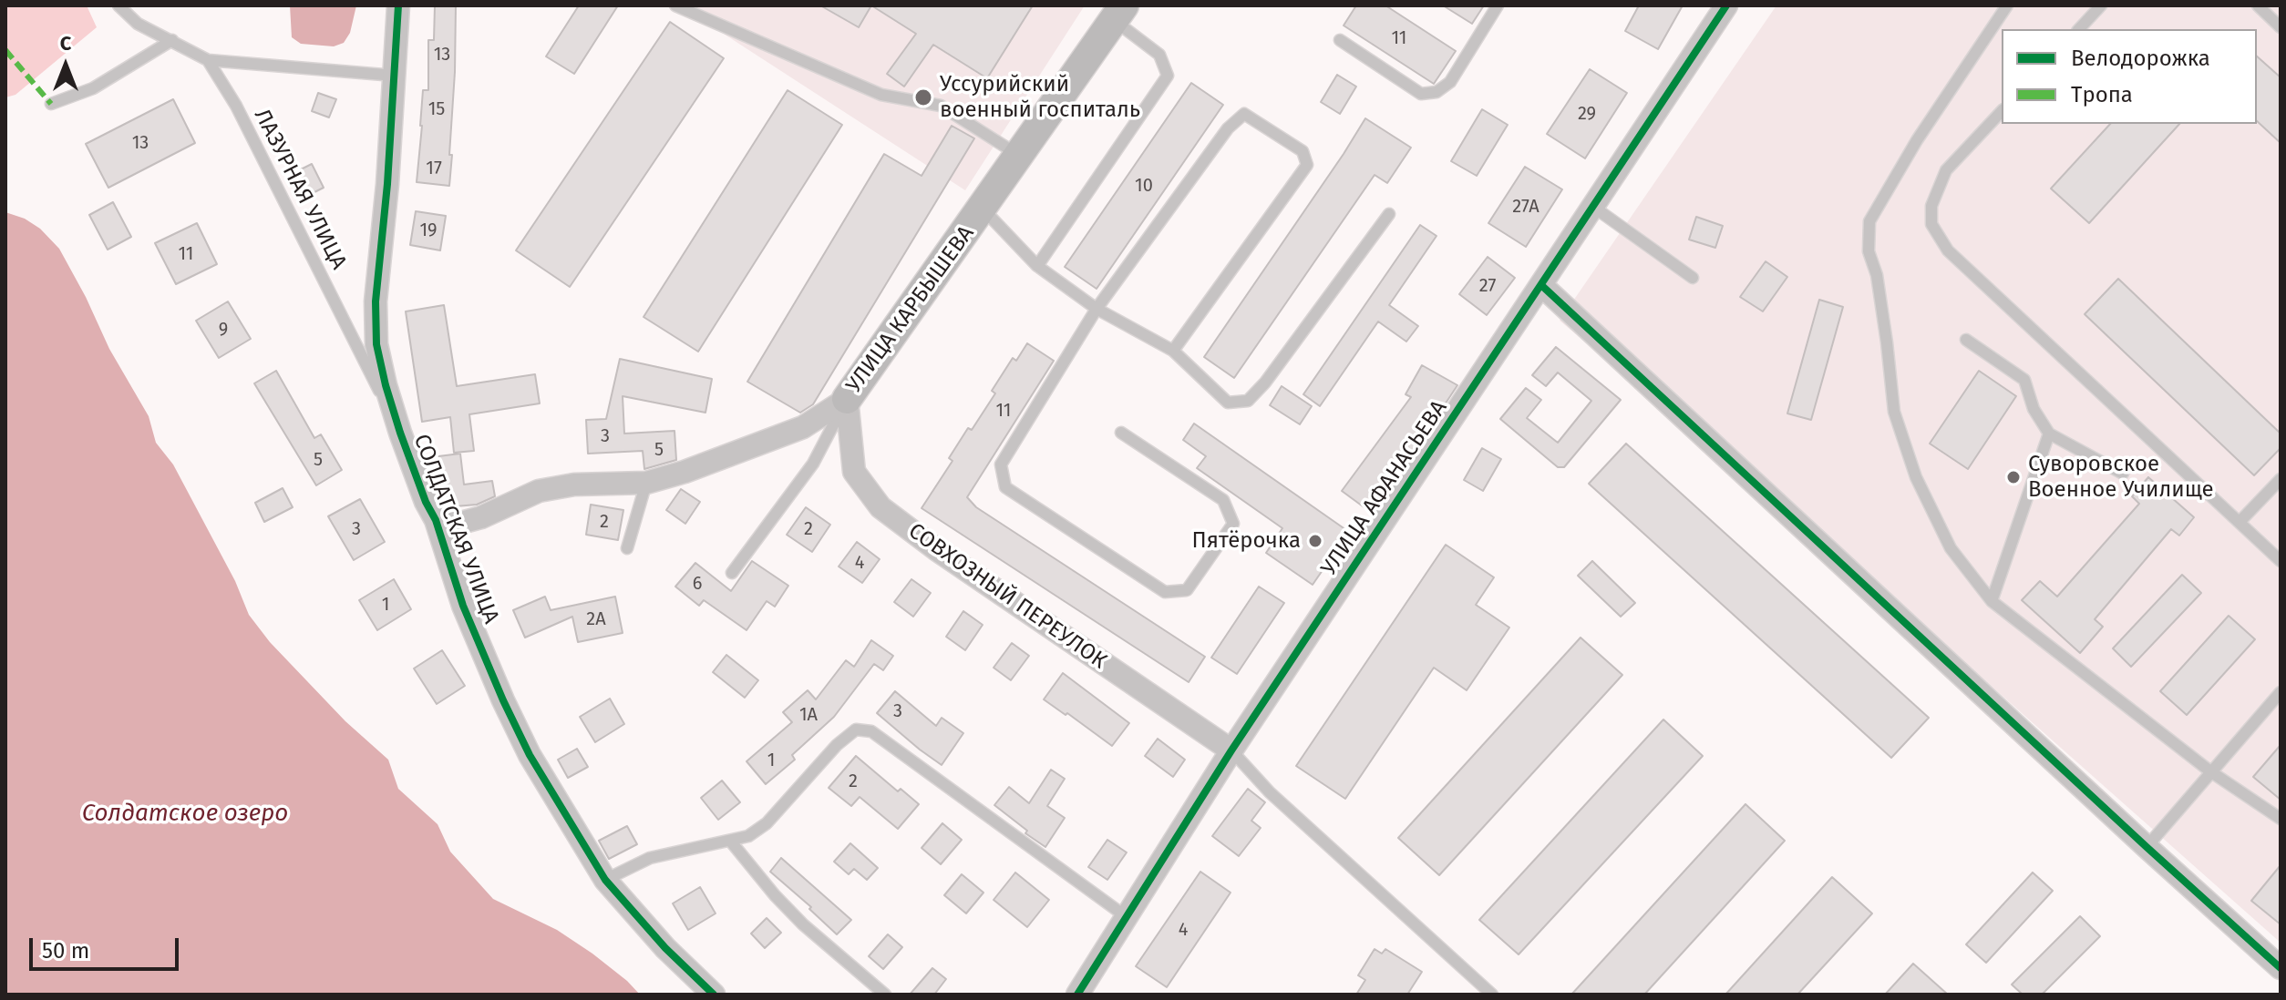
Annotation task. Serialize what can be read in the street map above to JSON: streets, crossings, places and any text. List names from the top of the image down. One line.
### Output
{"streets":{"street":["УЛИЦА КАРБЫШЕВА","УЛИЦА АФАНАСЬЕВА","СОЛДАТСКАЯ УЛИЦА","СОВХОЗНЫЙ ПЕРЕУЛОК"],"lane":["ЛАЗУРНАЯ УЛИЦА"]},"crossings":[["ЛАЗУРНАЯ УЛИЦА","СОЛДАТСКАЯ УЛИЦА"],["УЛИЦА КАРБЫШЕВА","СОЛДАТСКАЯ УЛИЦА"],["УЛИЦА КАРБЫШЕВА","СОВХОЗНЫЙ ПЕРЕУЛОК"],["УЛИЦА АФАНАСЬЕВА","СОВХОЗНЫЙ ПЕРЕУЛОК"]],"water":["Солдатское озеро"],"places":["Уссурийский военный госпиталь","Суворовское Военное Училище","Пятёрочка"],"house_numbers":["11","13","15","29","13","17","10","27А","19","11","27","9","11","3","5","5","2","3","2","4","6","1","2А","3","1А","1","2","4"],"legend":["Велодорожка","Тропа"],"scale_bar":"50 m","north":"top"}
